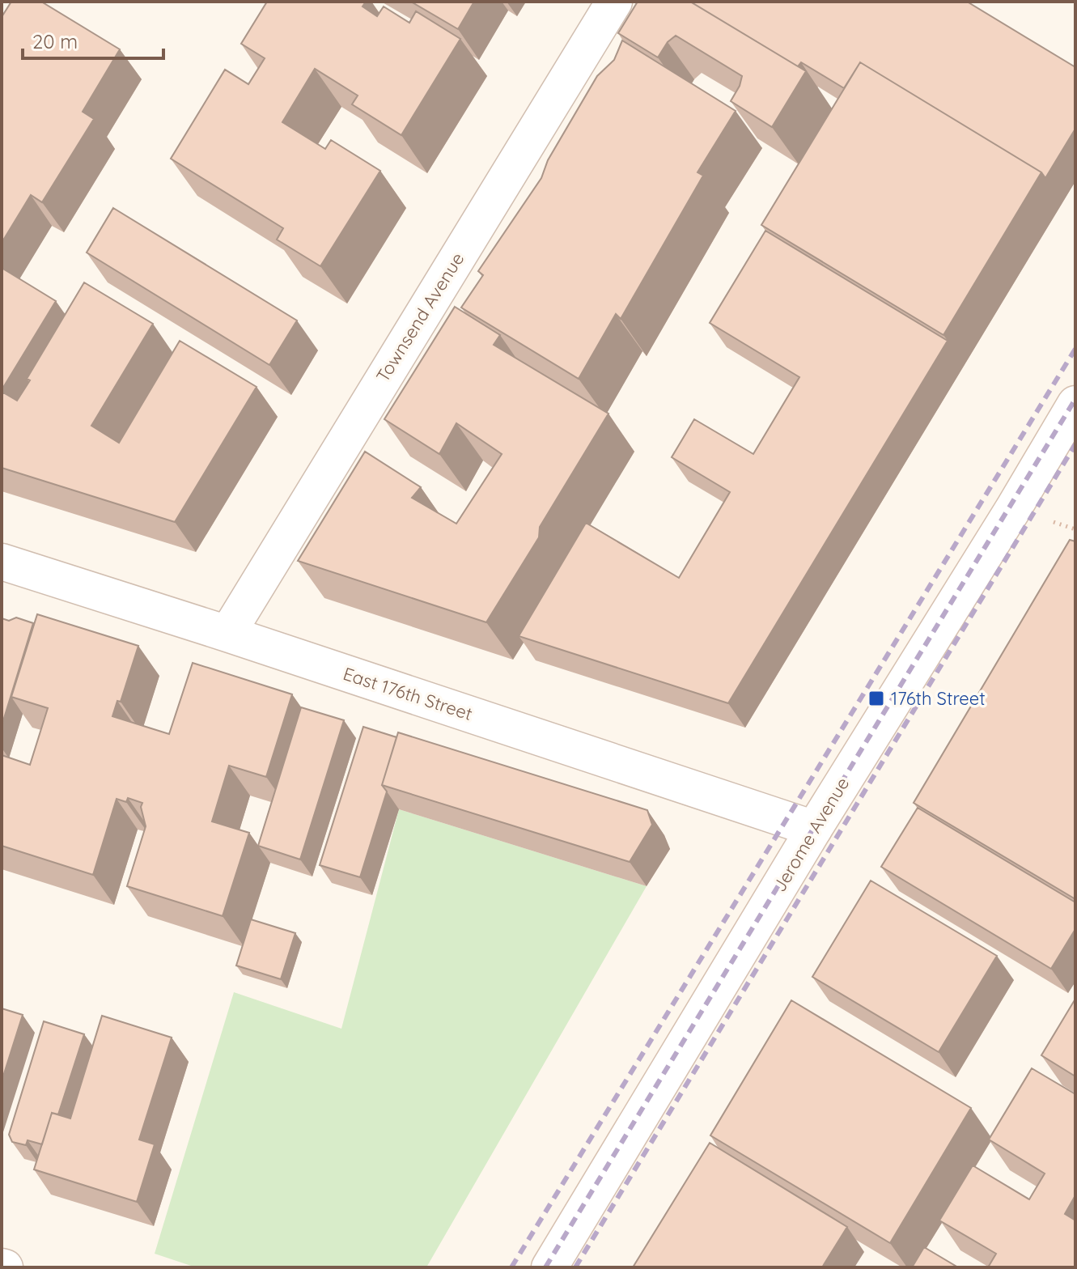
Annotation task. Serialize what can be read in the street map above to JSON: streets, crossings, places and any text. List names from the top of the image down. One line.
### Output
{"streets":{"street":["Townsend Avenue","East 176th Street","Jerome Avenue"]},"crossings":[["Townsend Avenue","East 176th Street"],["East 176th Street","Jerome Avenue"]],"places":{"transit":["176th Street"]},"scale_bar":"20 m"}
